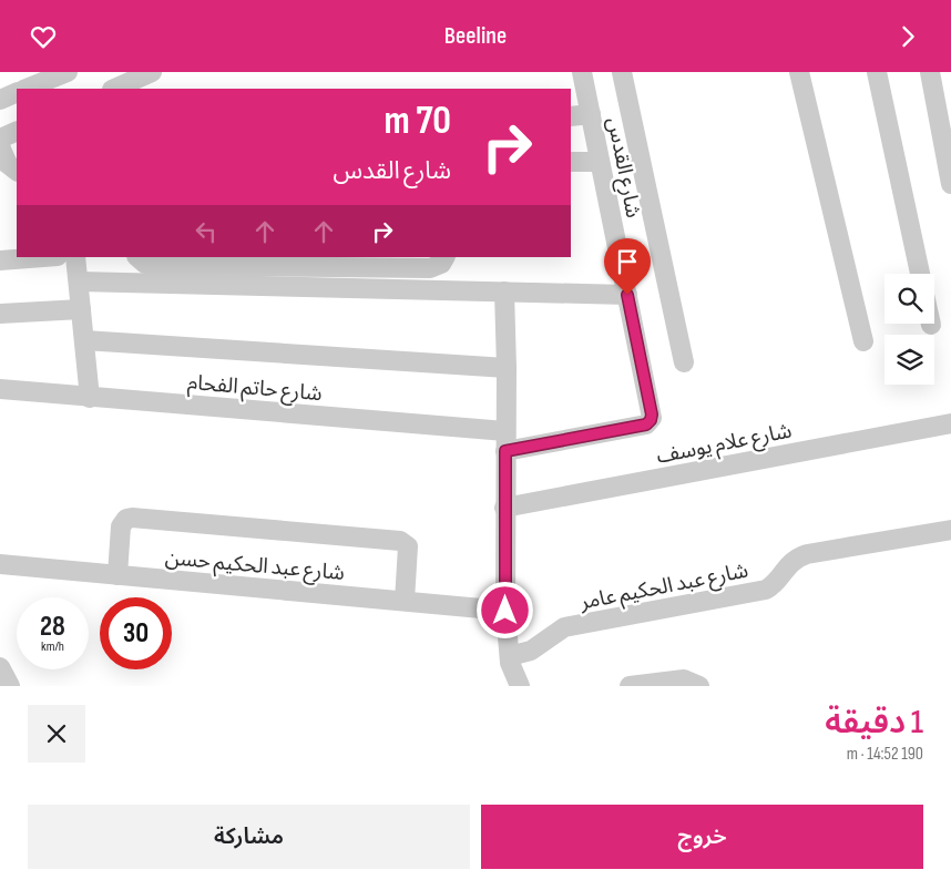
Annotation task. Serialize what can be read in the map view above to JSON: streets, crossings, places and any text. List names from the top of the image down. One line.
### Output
{"streets":{"street":["شارع القدس","شارع حاتم الفحام","شارع علام يوسف","شارع عبد الحكيم حسن","شارع عبد الحكيم عامر"]},"page":{"header":"Beeline","turn":["70 m","شارع القدس"],"speed":"28 km/h","limit":"30","heading":["1 دقيقة","190 m · 14:52"],"buttons":["خروج","مشاركة"]}}
